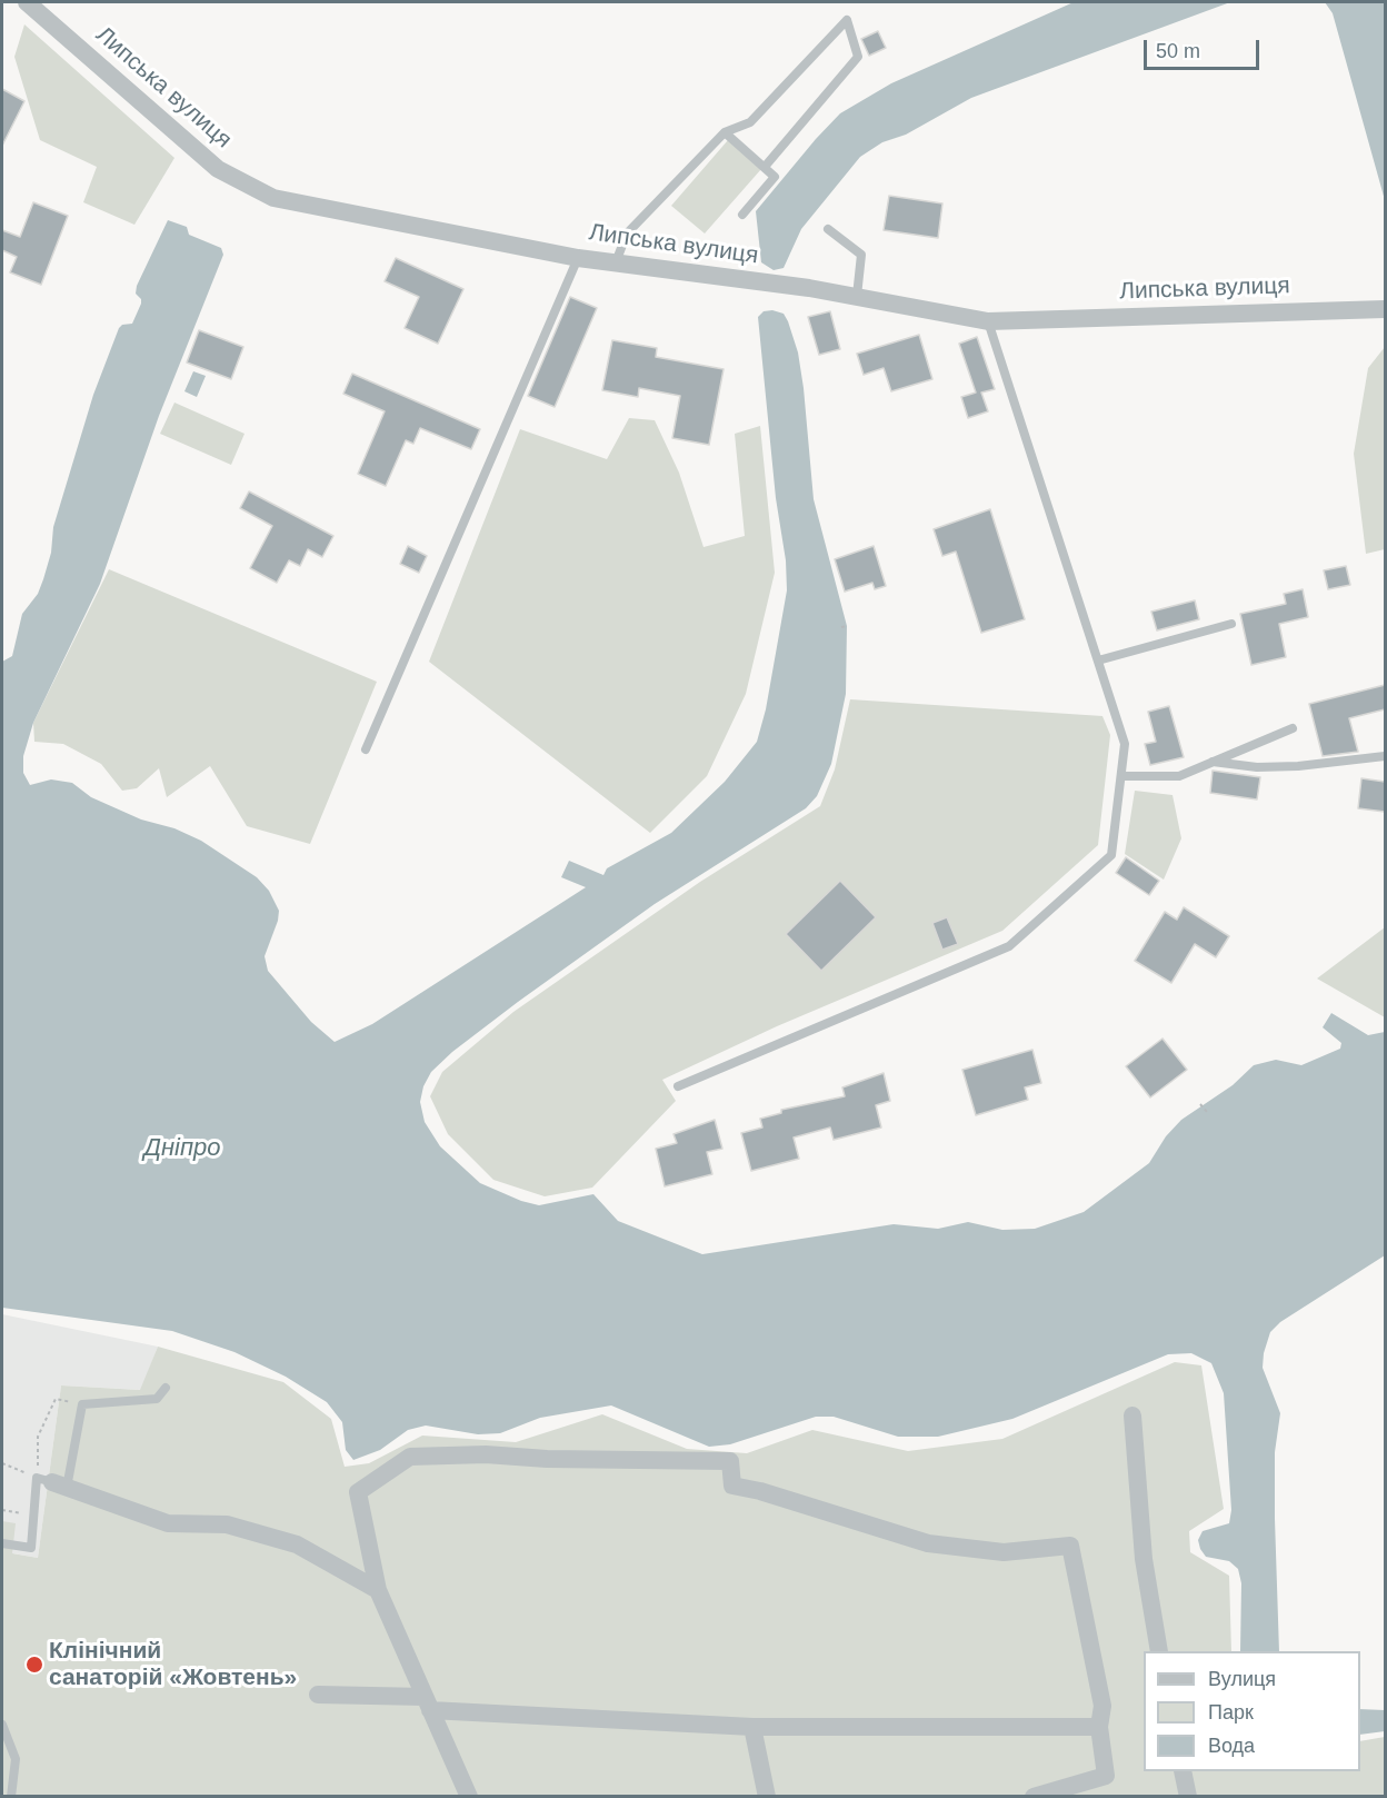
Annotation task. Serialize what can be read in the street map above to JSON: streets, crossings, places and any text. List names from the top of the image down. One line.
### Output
{"streets":{"street":["Липська вулиця"]},"water":["Дніпро"],"places":["Клінічний санаторій «Жовтень»"],"legend":["Вулиця","Парк","Вода"],"scale_bar":"50 m"}
